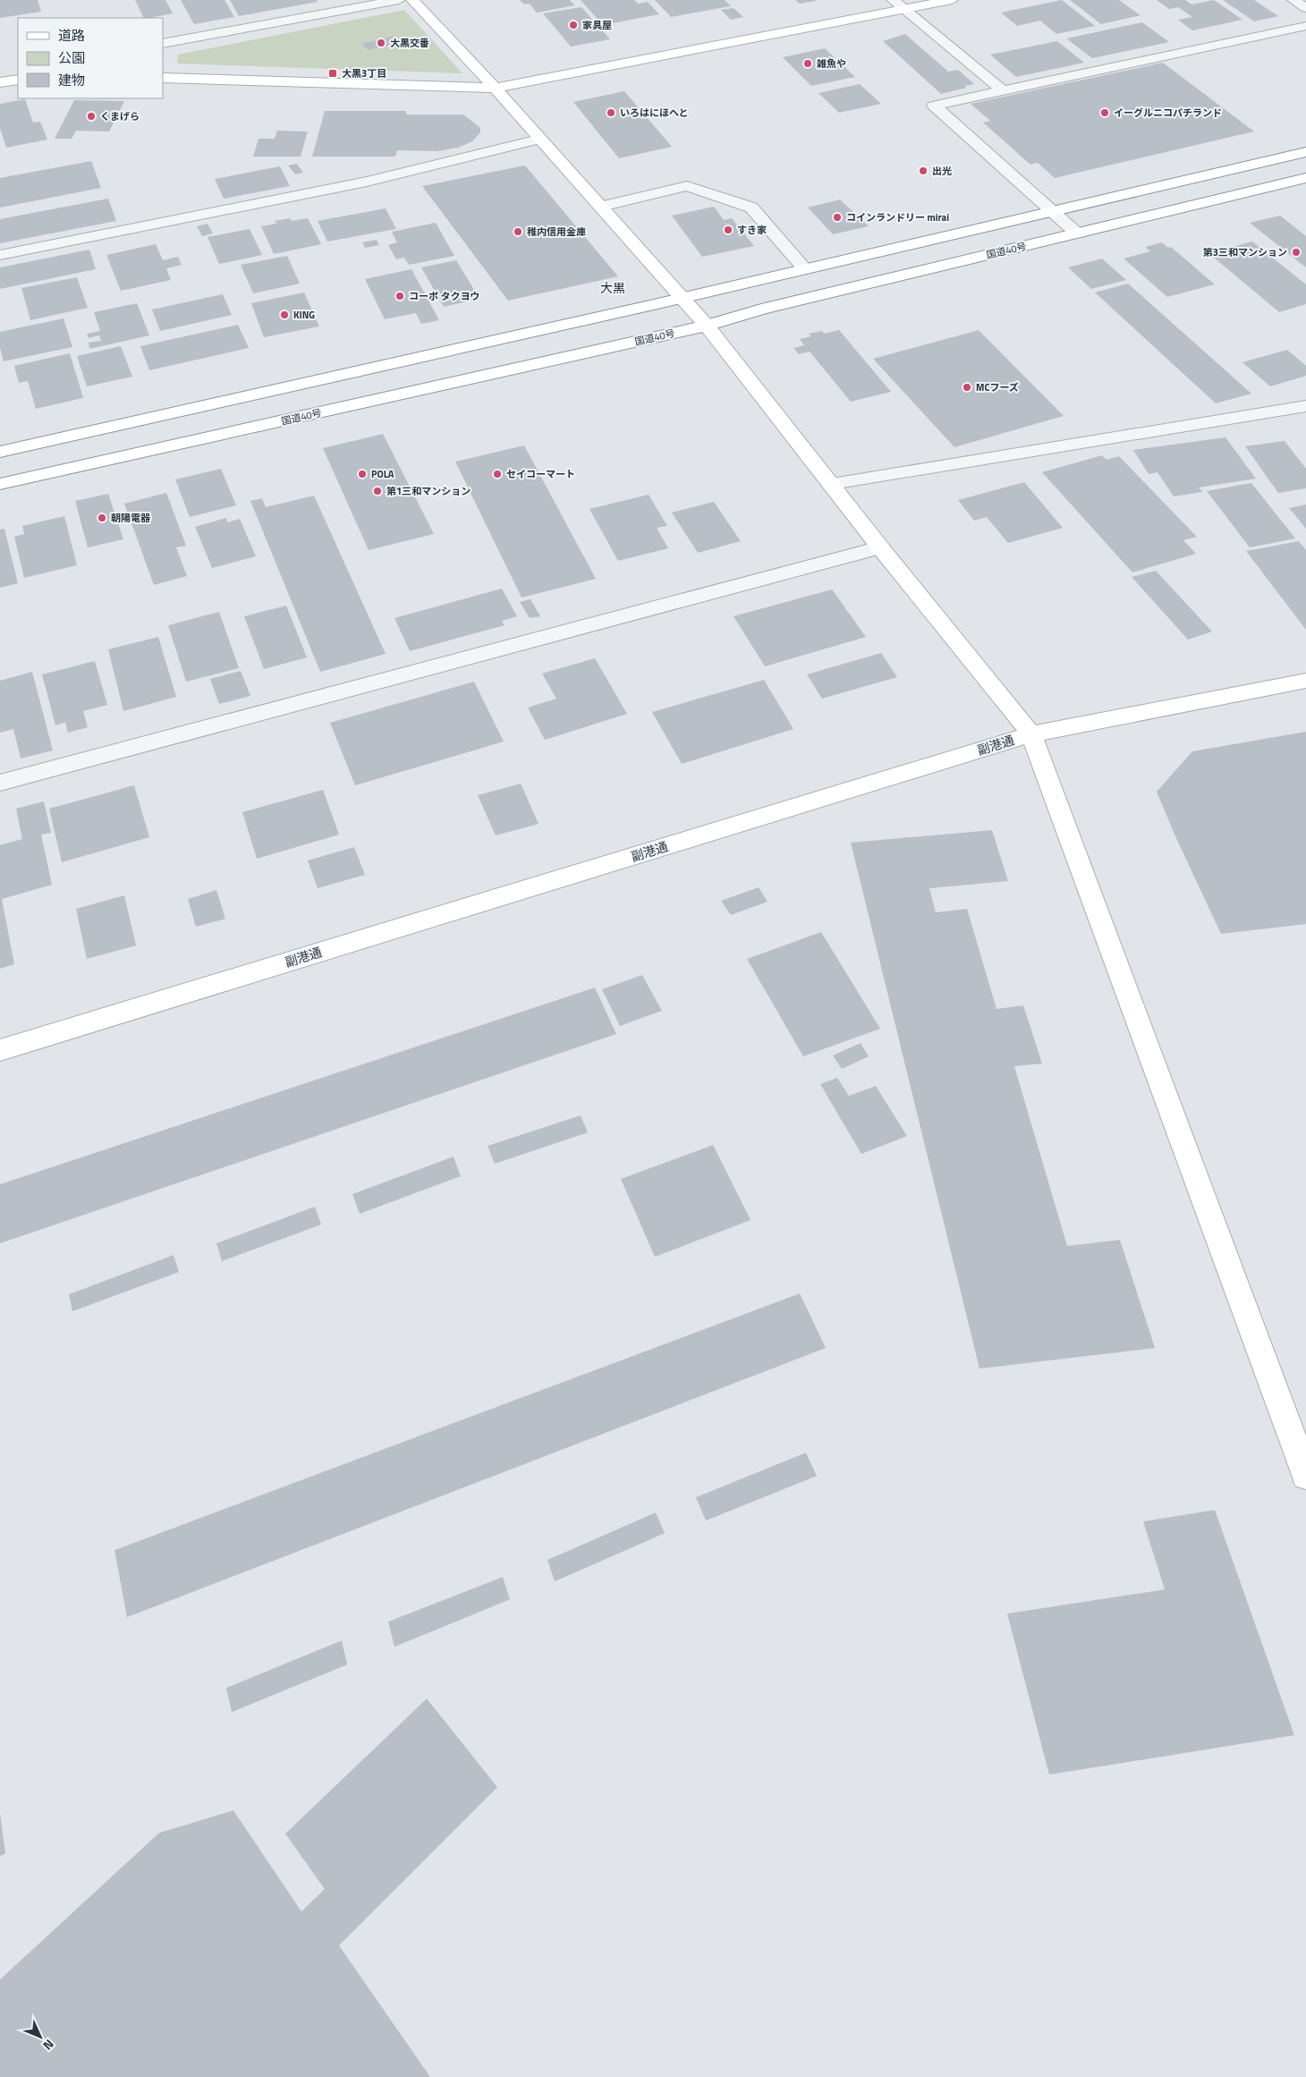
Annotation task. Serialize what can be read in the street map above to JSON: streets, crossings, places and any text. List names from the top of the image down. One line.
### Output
{"streets":{"main road":["国道40号","副港通"]},"districts":["大黒"],"places":{"other":["家具屋","大黒交番","雑魚や","いろはにほへと","イーグルニコパチランド","くまげら","出光","コインランドリー mirai","すき家","稚内信用金庫","第3三和マンション","コーポ タクヨウ","KING","MCフーズ","POLA","セイコーマート","第1三和マンション","朝陽電器"],"transit":["大黒3丁目"]},"legend":["道路","公園","建物"],"north":"bottom right"}
